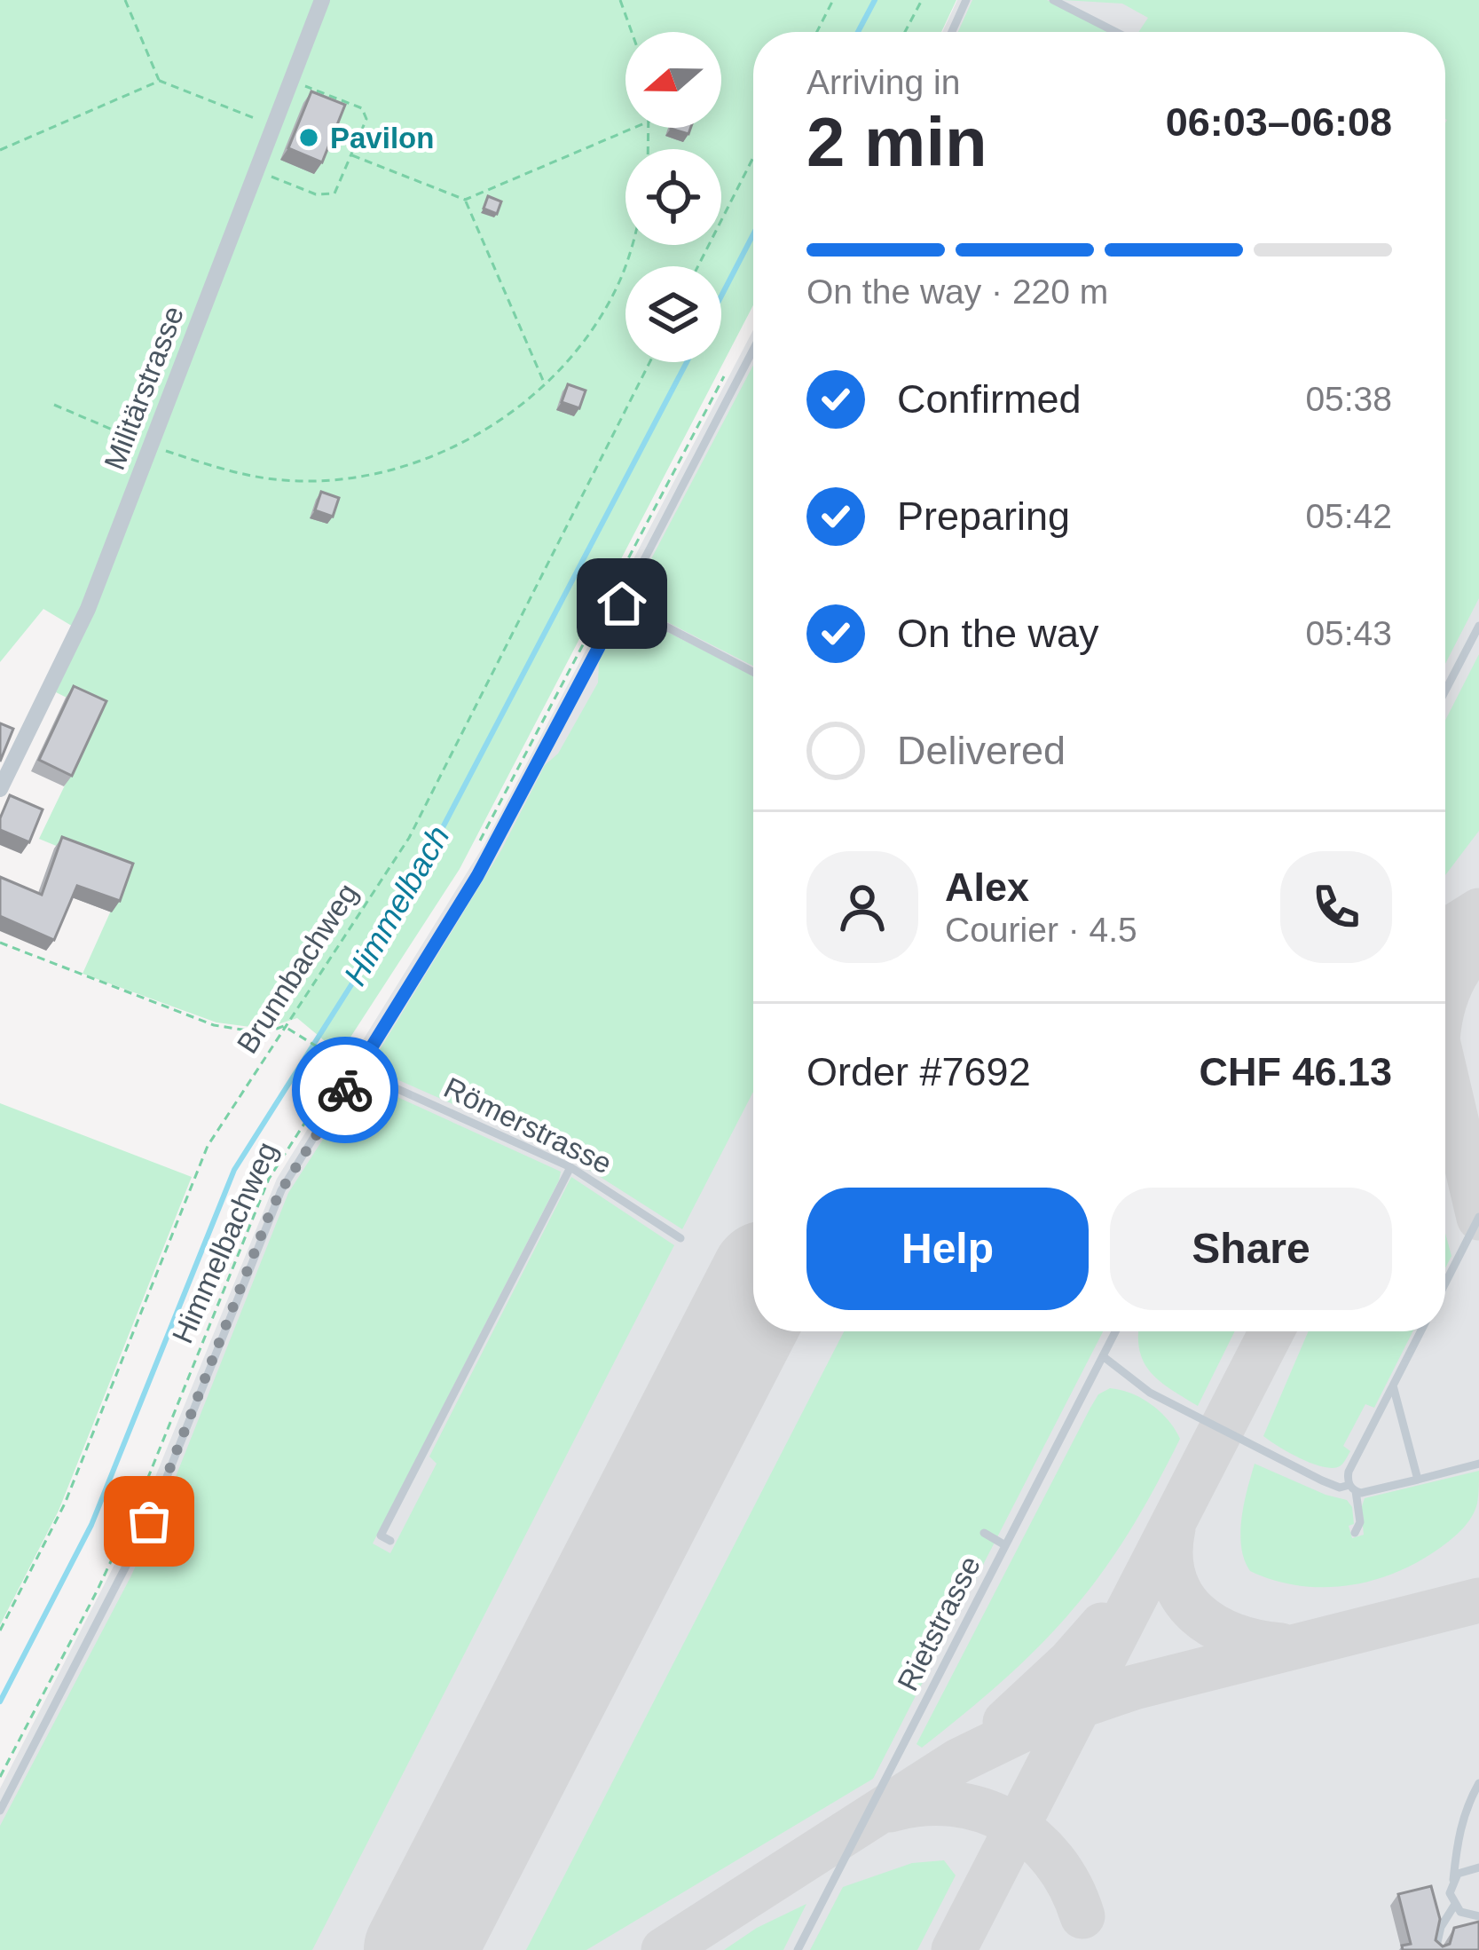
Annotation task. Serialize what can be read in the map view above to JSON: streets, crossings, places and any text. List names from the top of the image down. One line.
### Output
{"streets":{"street":["Militärstrasse"],"lane":["Römerstrasse","Rietstrasse"],"path":["Brunnbachweg","Himmelbachweg"]},"crossings":[["Römerstrasse","Himmelbachweg"]],"water":["Himmelbach"],"places":["Pavilon"],"north":"left","page":{"heading":["2 min","Arriving in","06:03–06:08"],"panel":["Alex","Courier · 4.5","Order #7692","CHF 46.13"],"bar":"On the way · 220 m","list":[["Confirmed","05:38"],["Preparing","05:42"],["On the way","05:43"],"Delivered"],"buttons":["Help","Share"]}}
